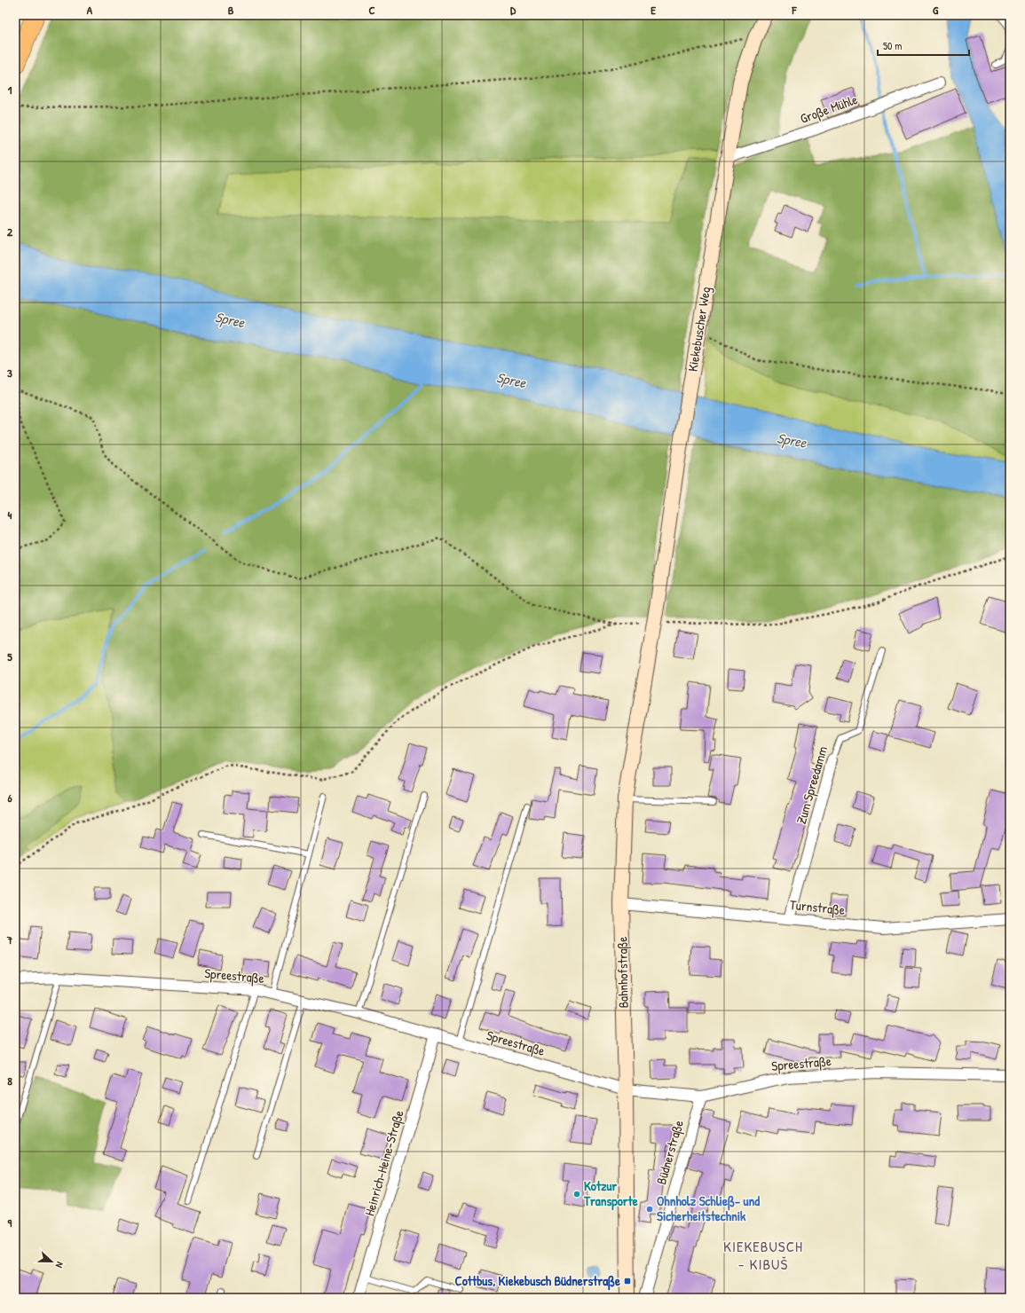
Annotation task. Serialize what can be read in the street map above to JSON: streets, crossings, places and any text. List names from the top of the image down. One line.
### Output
{"streets":{"main road":["Kiekebuscher Weg","Bahnhofstraße"],"street":["Große Mühle","Zum Spreedamm","Turnstraße","Spreestraße","Büdnerstraße","Heinrich-Heine-Straße"]},"crossings":[["Große Mühle","Kiekebuscher Weg"],["Kiekebuscher Weg","Bahnhofstraße"],["Zum Spreedamm","Turnstraße"],["Turnstraße","Bahnhofstraße"],["Bahnhofstraße","Spreestraße"],["Spreestraße","Büdnerstraße"],["Spreestraße","Heinrich-Heine-Straße"]],"districts":["KIEKEBUSCH - KIBUŠ"],"water":["Spree"],"places":{"other":["Kotzur Transporte","Ohnholz Schließ- und Sicherheitstechnik"],"transit":["Cottbus, Kiekebusch Büdnerstraße"]},"scale_bar":"50 m","north":"right","grid":{"columns":["A","B","C","D","E","F","G"],"rows":["1","2","3","4","5","6","7","8","9"]}}
